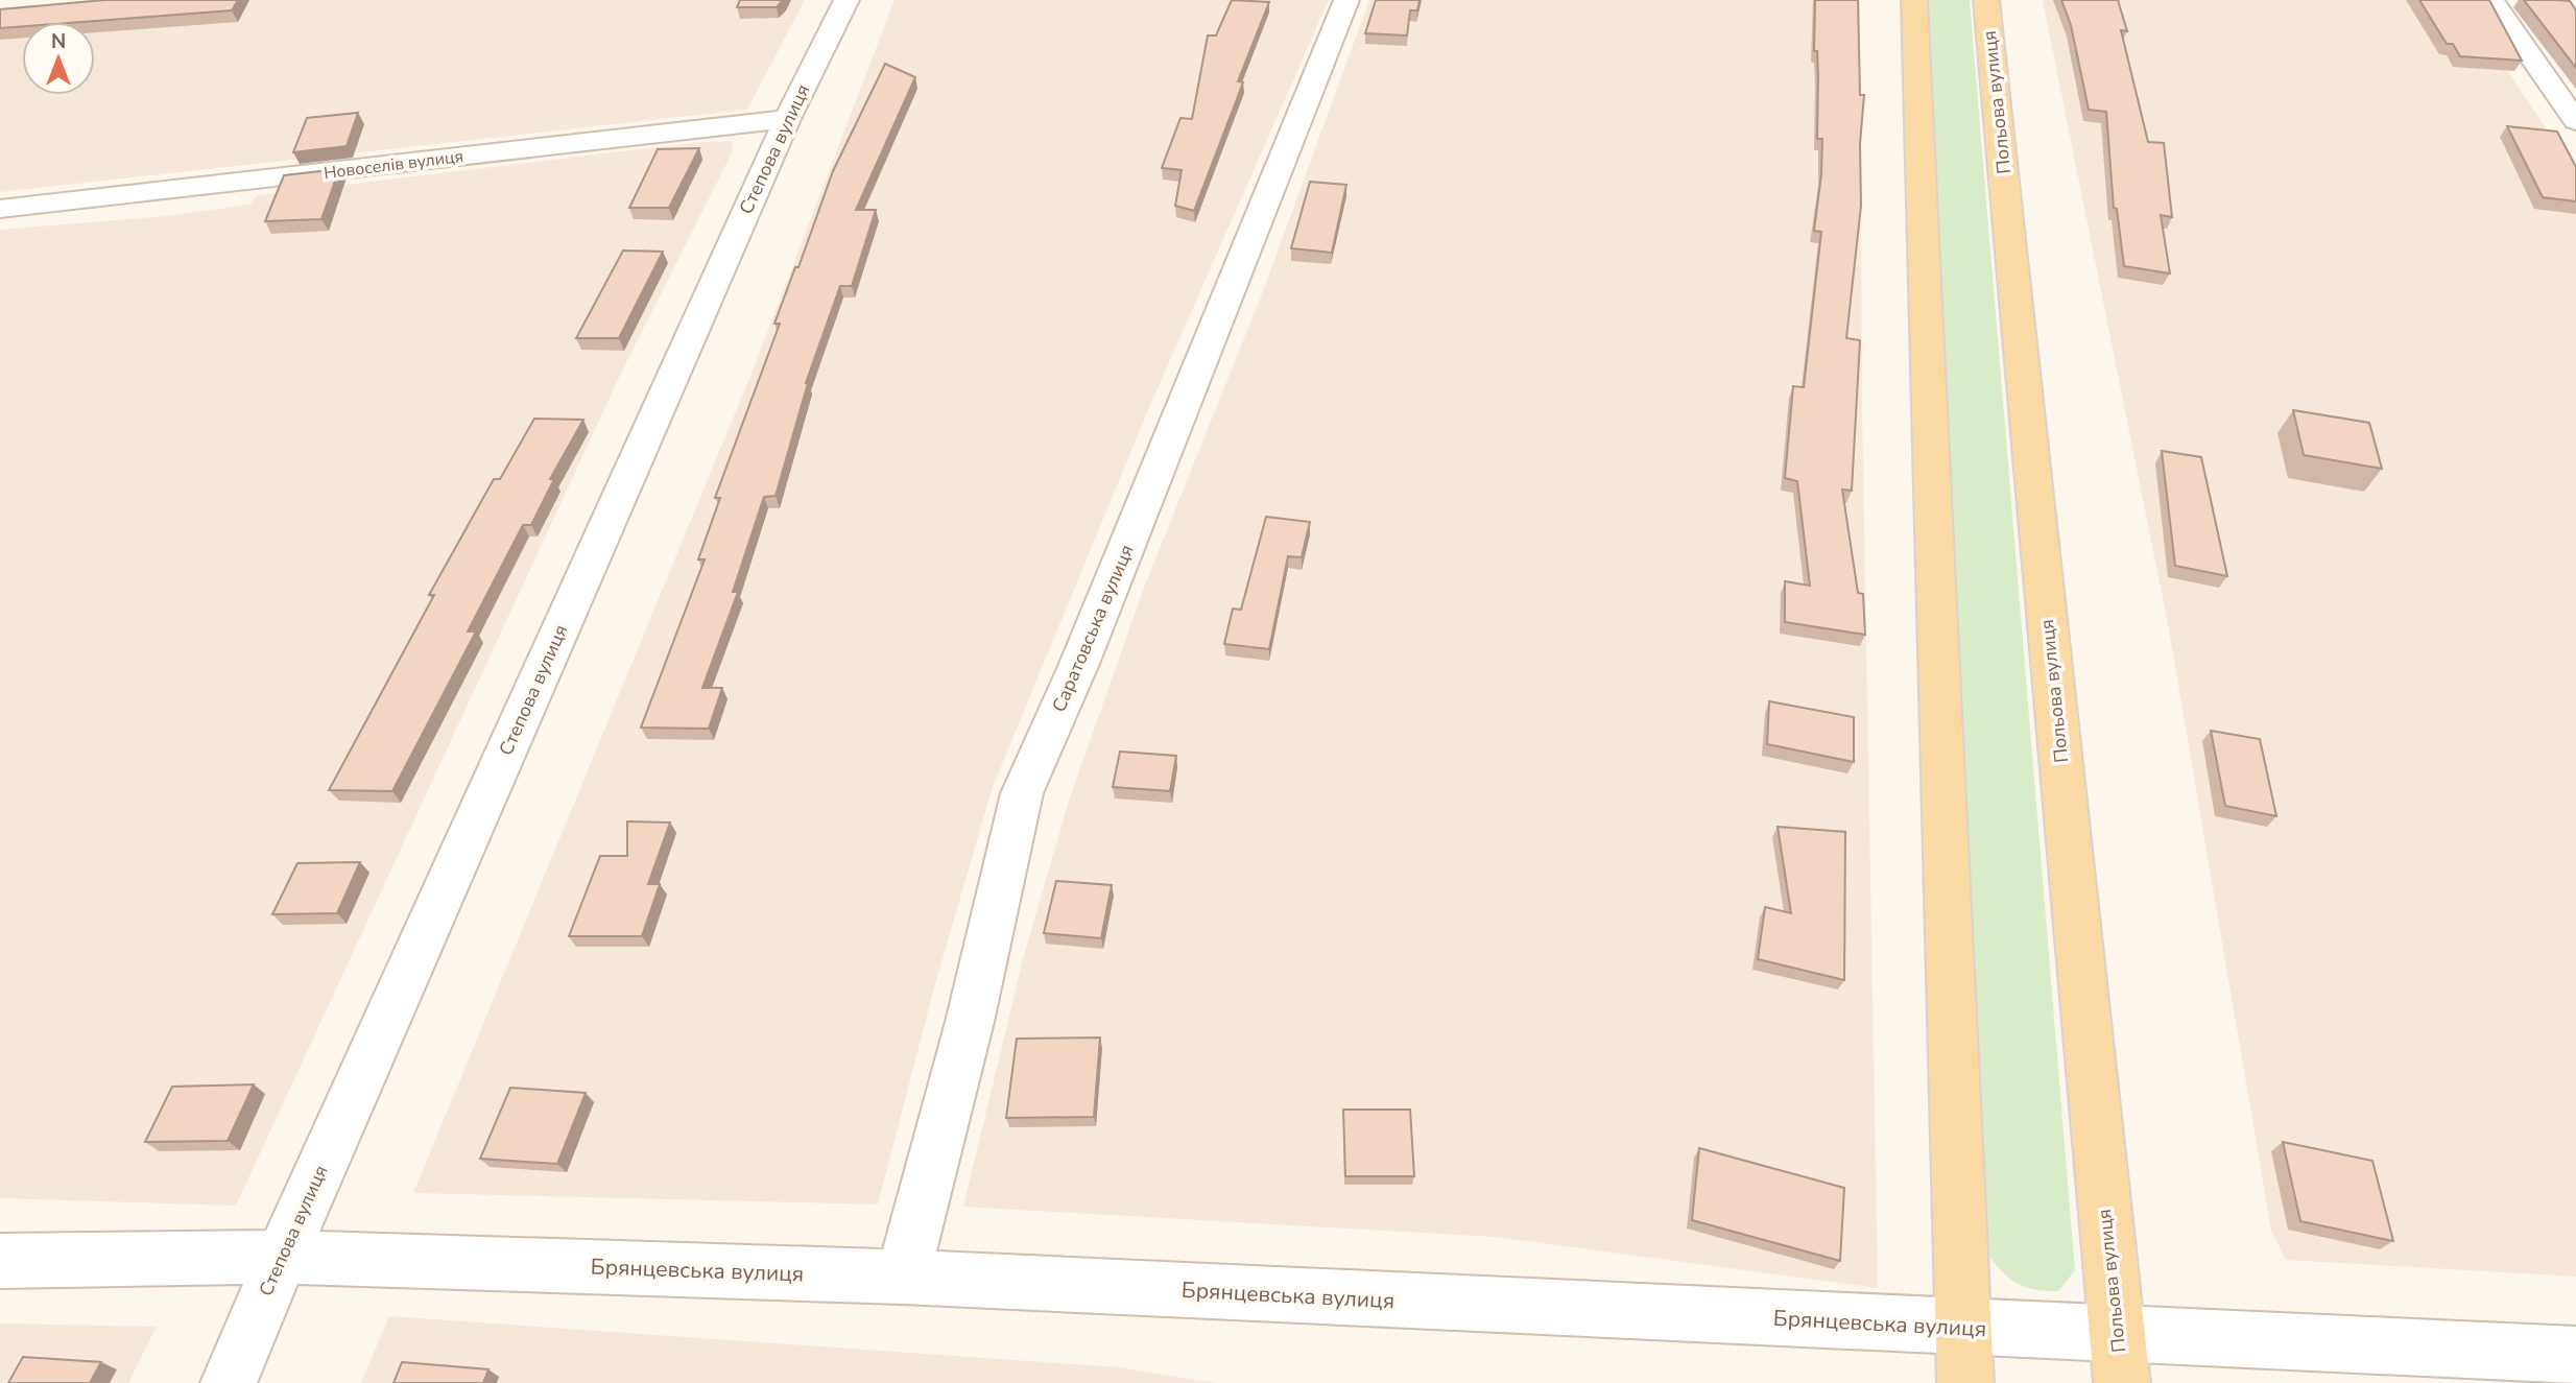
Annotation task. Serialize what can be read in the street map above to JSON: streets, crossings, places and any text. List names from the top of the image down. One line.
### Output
{"streets":{"main road":["Польова вулиця"],"street":["Степова вулиця","Новоселів вулиця","Саратовська вулиця","Брянцевська вулиця"]},"crossings":[["Польова вулиця","Брянцевська вулиця"],["Степова вулиця","Новоселів вулиця"],["Степова вулиця","Брянцевська вулиця"],["Саратовська вулиця","Брянцевська вулиця"]],"north":"top"}
